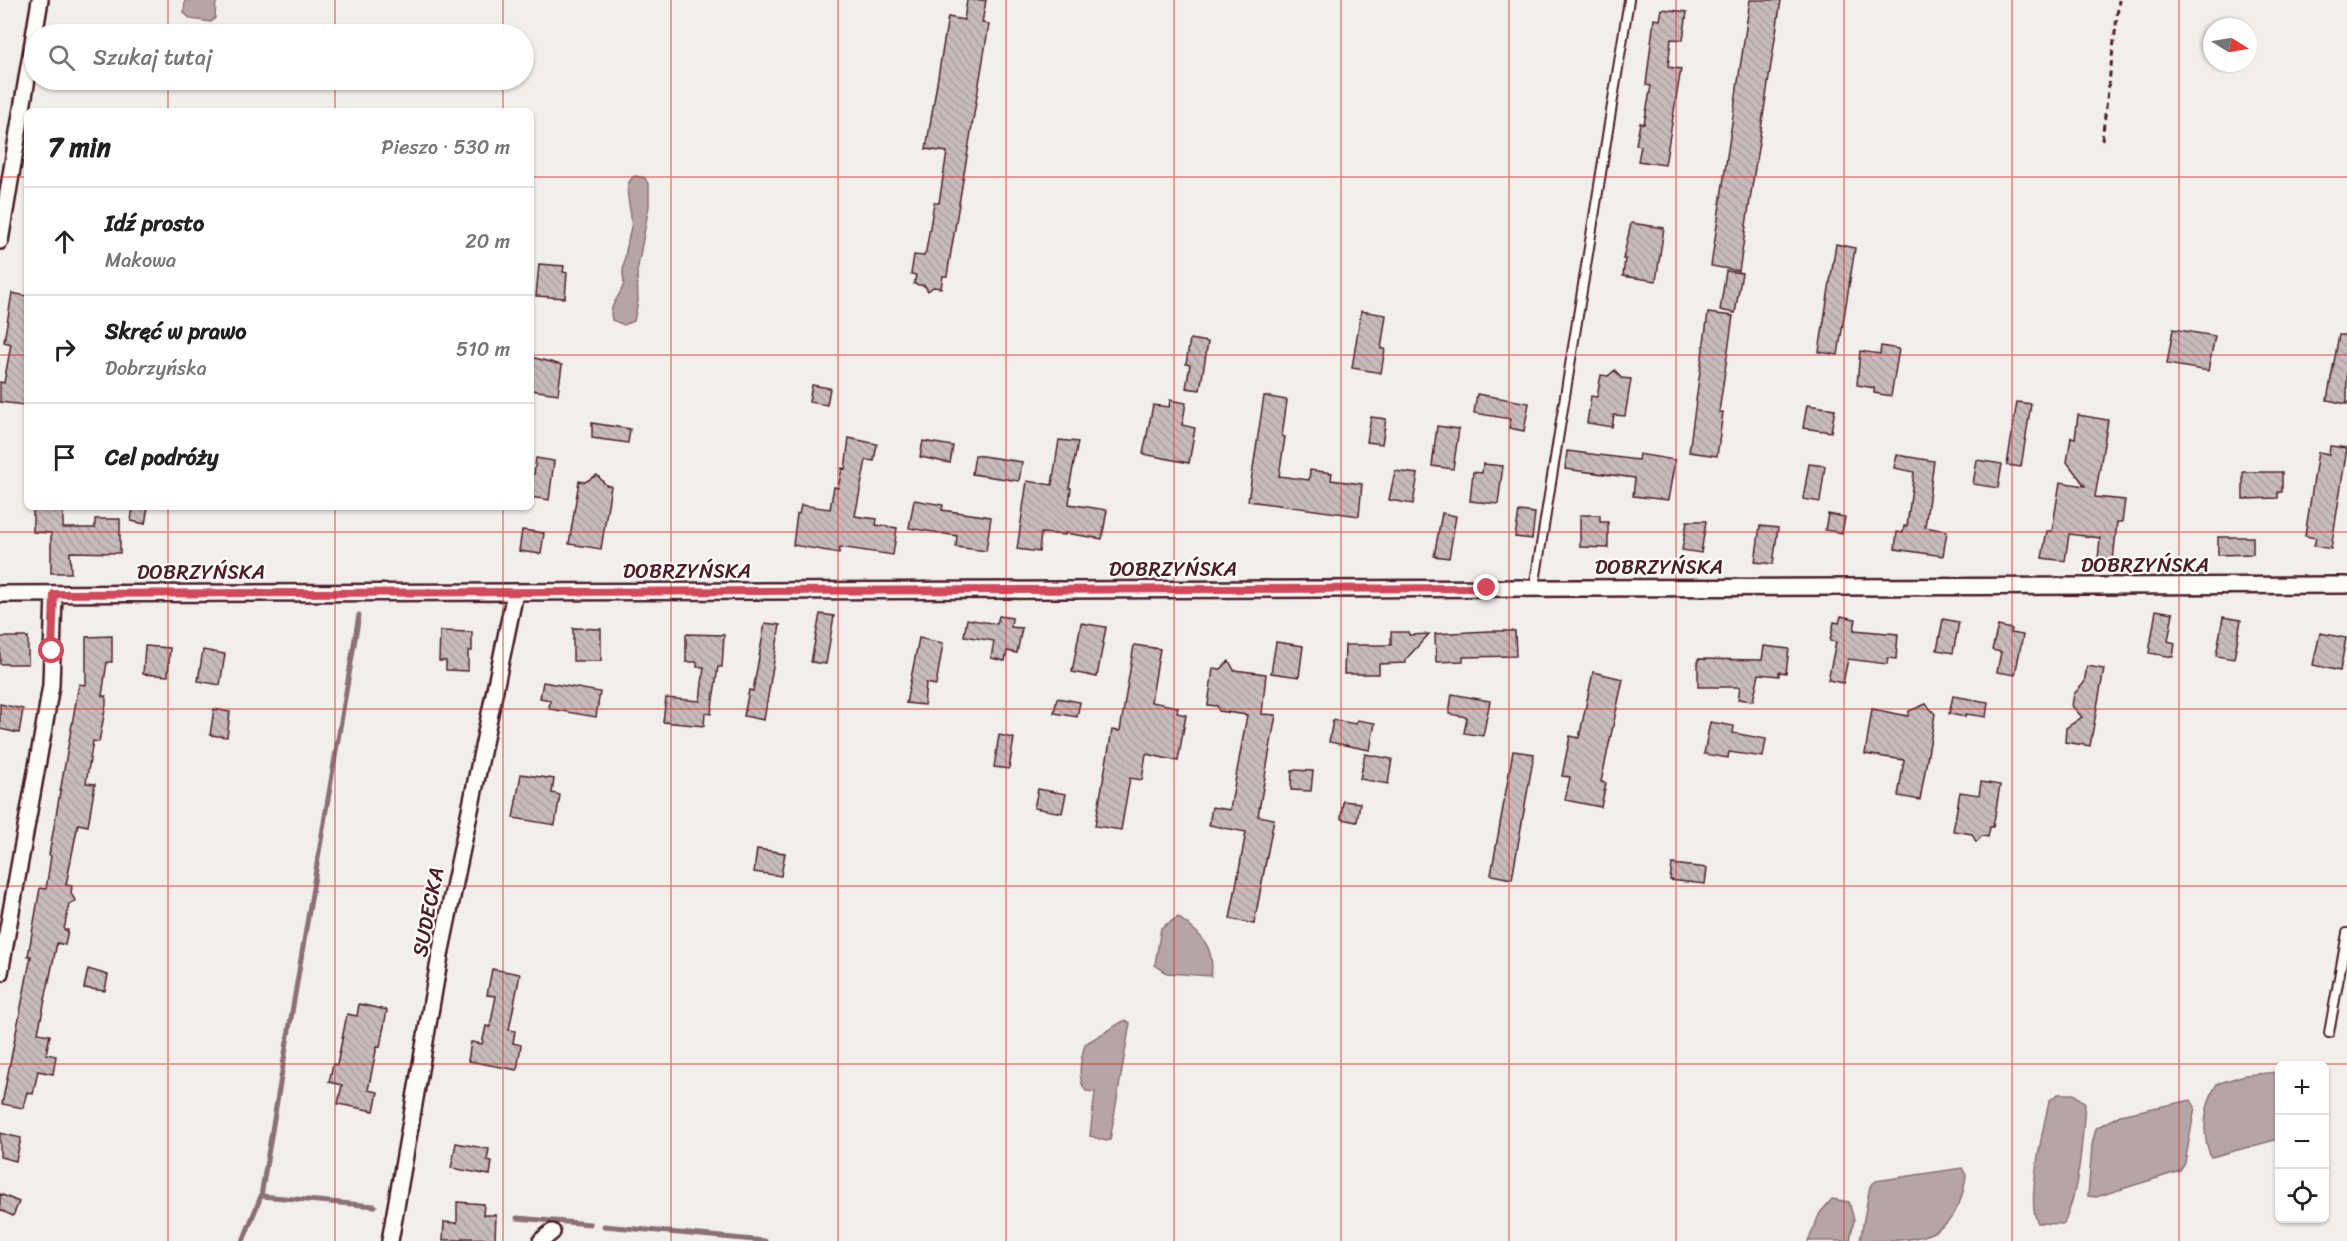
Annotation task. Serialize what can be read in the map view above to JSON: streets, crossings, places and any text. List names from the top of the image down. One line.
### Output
{"streets":{"street":["DOBRZYŃSKA","SUDECKA"]},"crossings":[["DOBRZYŃSKA","SUDECKA"]],"north":"right","page":{"search":"Szukaj tutaj","heading":["7 min","Pieszo · 530 m"],"list":[["Idź prosto","Makowa","20 m"],["Skręć w prawo","Dobrzyńska","510 m"],"Cel podróży"],"map_buttons":["+","−"]}}
